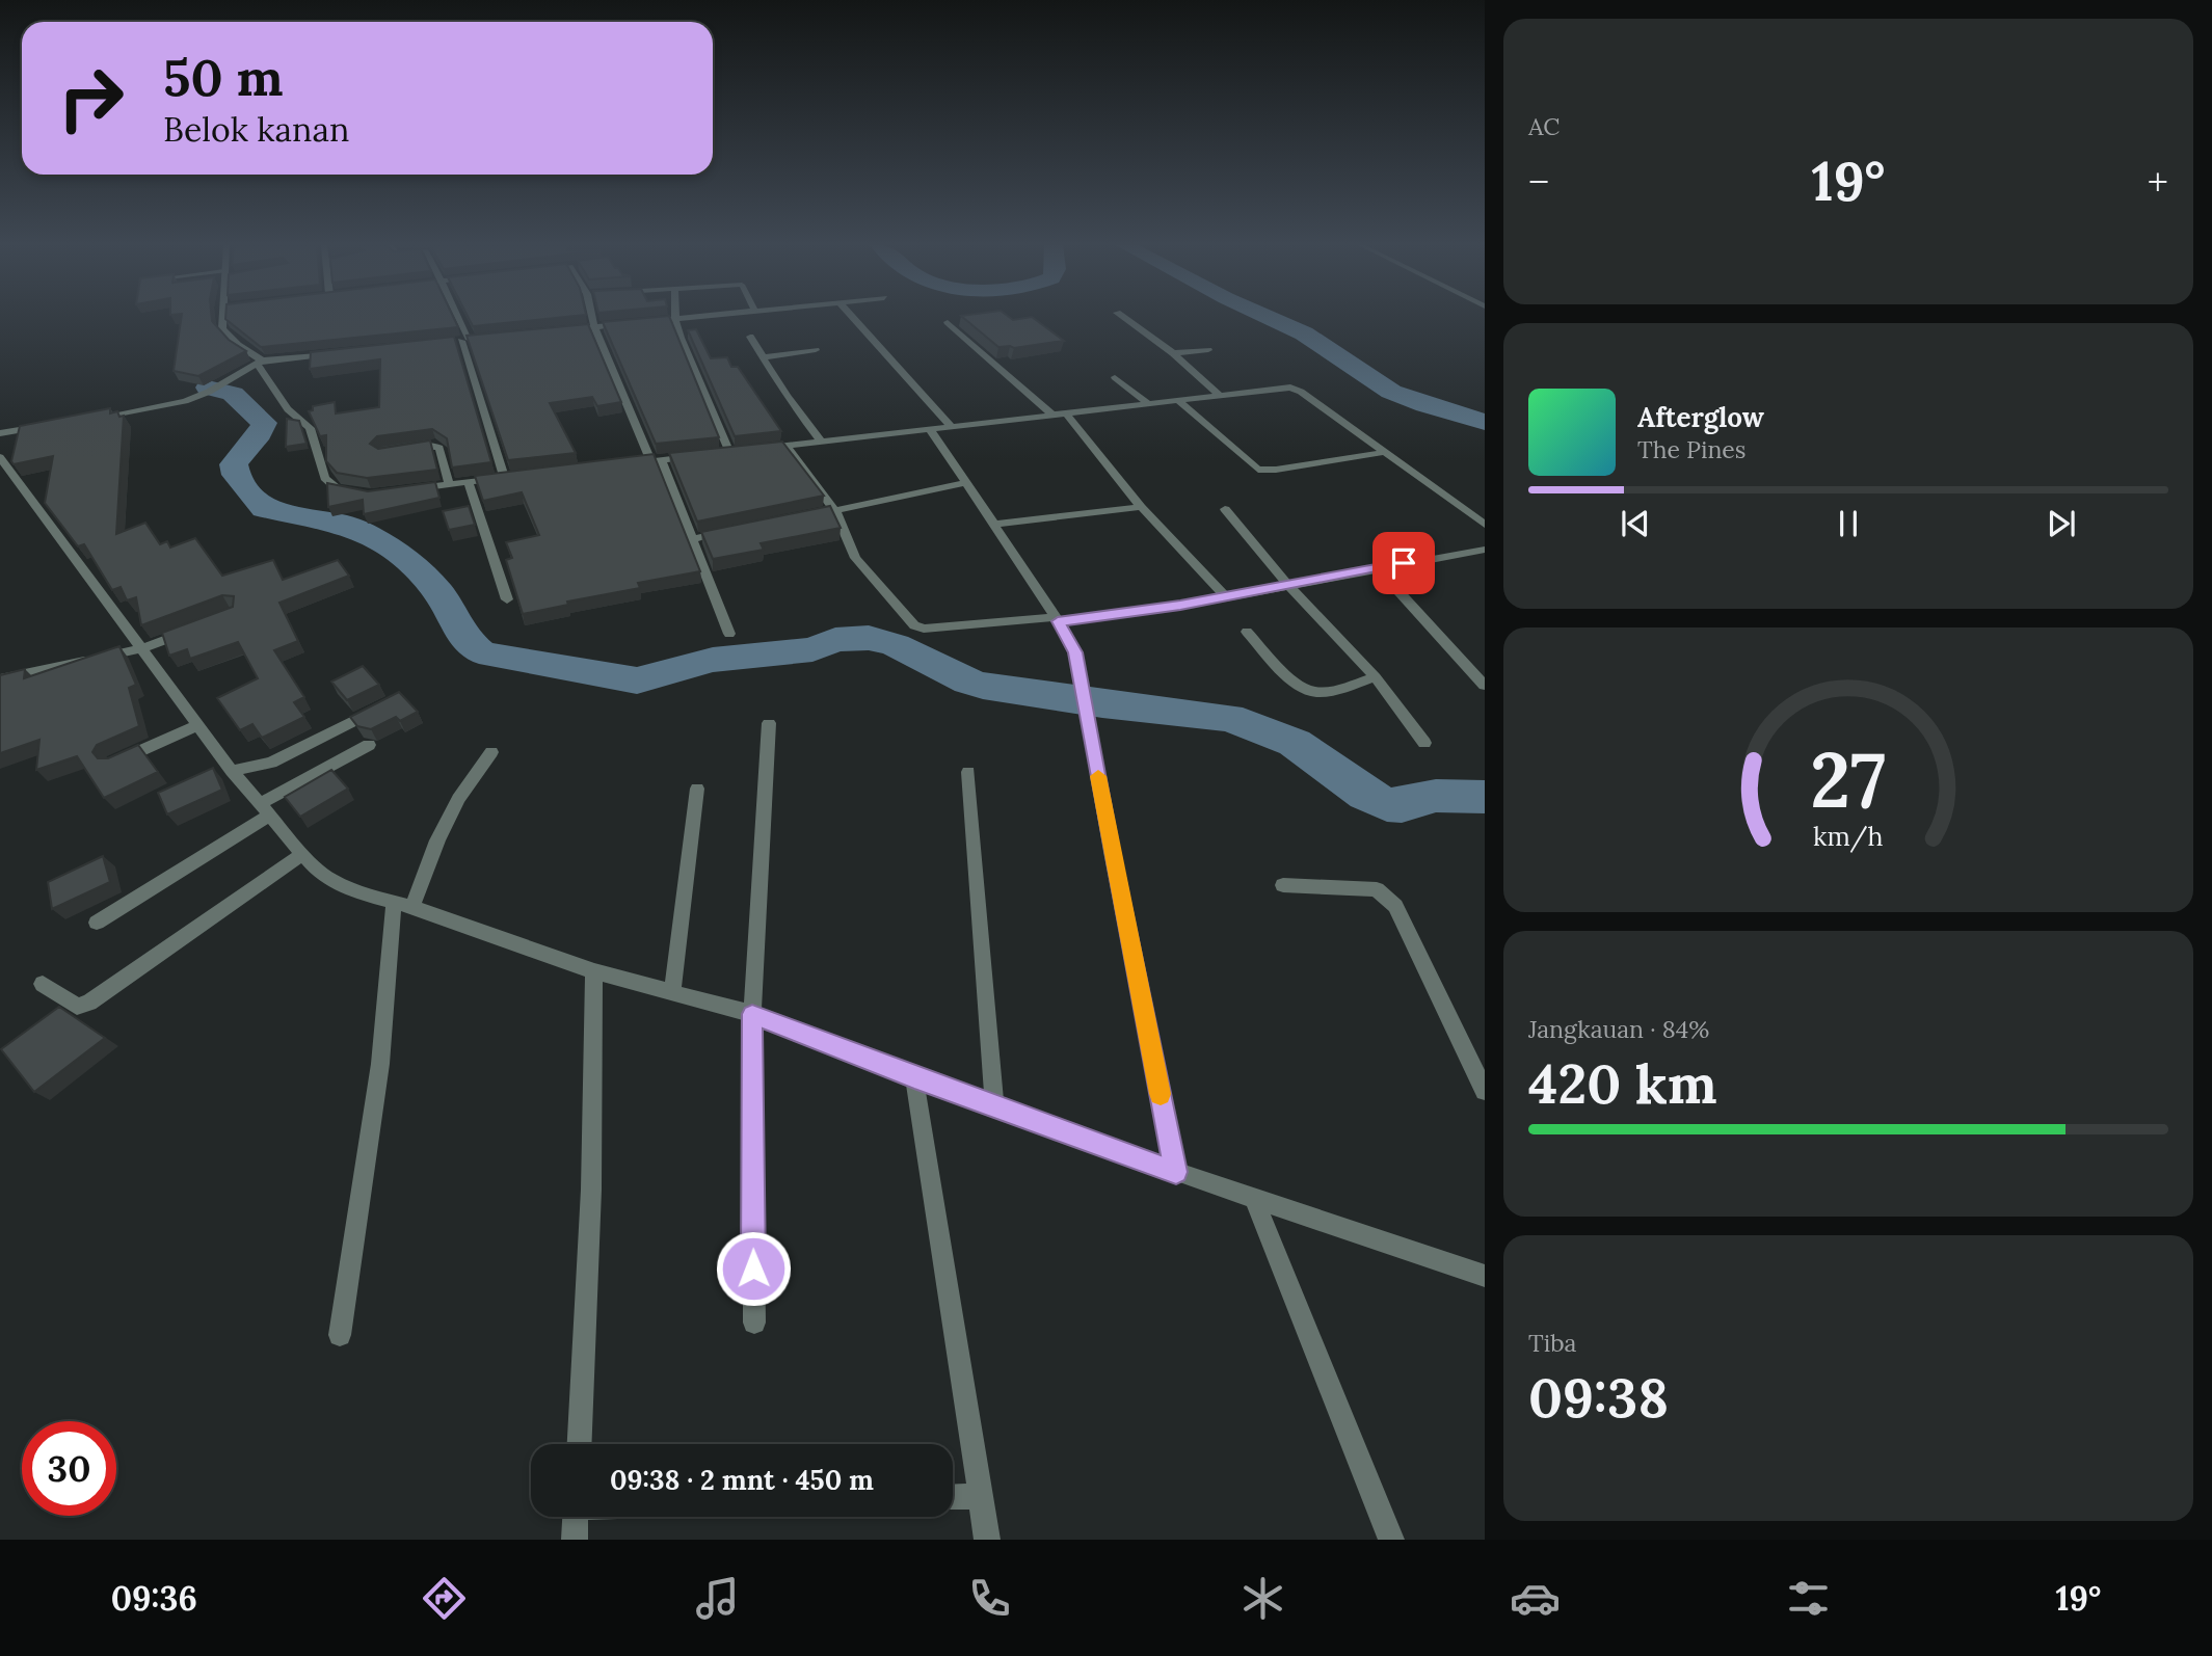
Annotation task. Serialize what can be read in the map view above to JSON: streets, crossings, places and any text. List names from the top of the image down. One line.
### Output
{"page":{"tile":["AC",["Jangkauan · 84%","420 km"],["Tiba","09:38"]],"turn":["50 m","Belok kanan"],"heat":["−","19°","+"],"song":["Afterglow","The Pines"],"limit":"30","trip":"09:38 · 2 mnt · 450 m","tabs":["09:36","19°"],"gauge":["27","km/h"]}}
